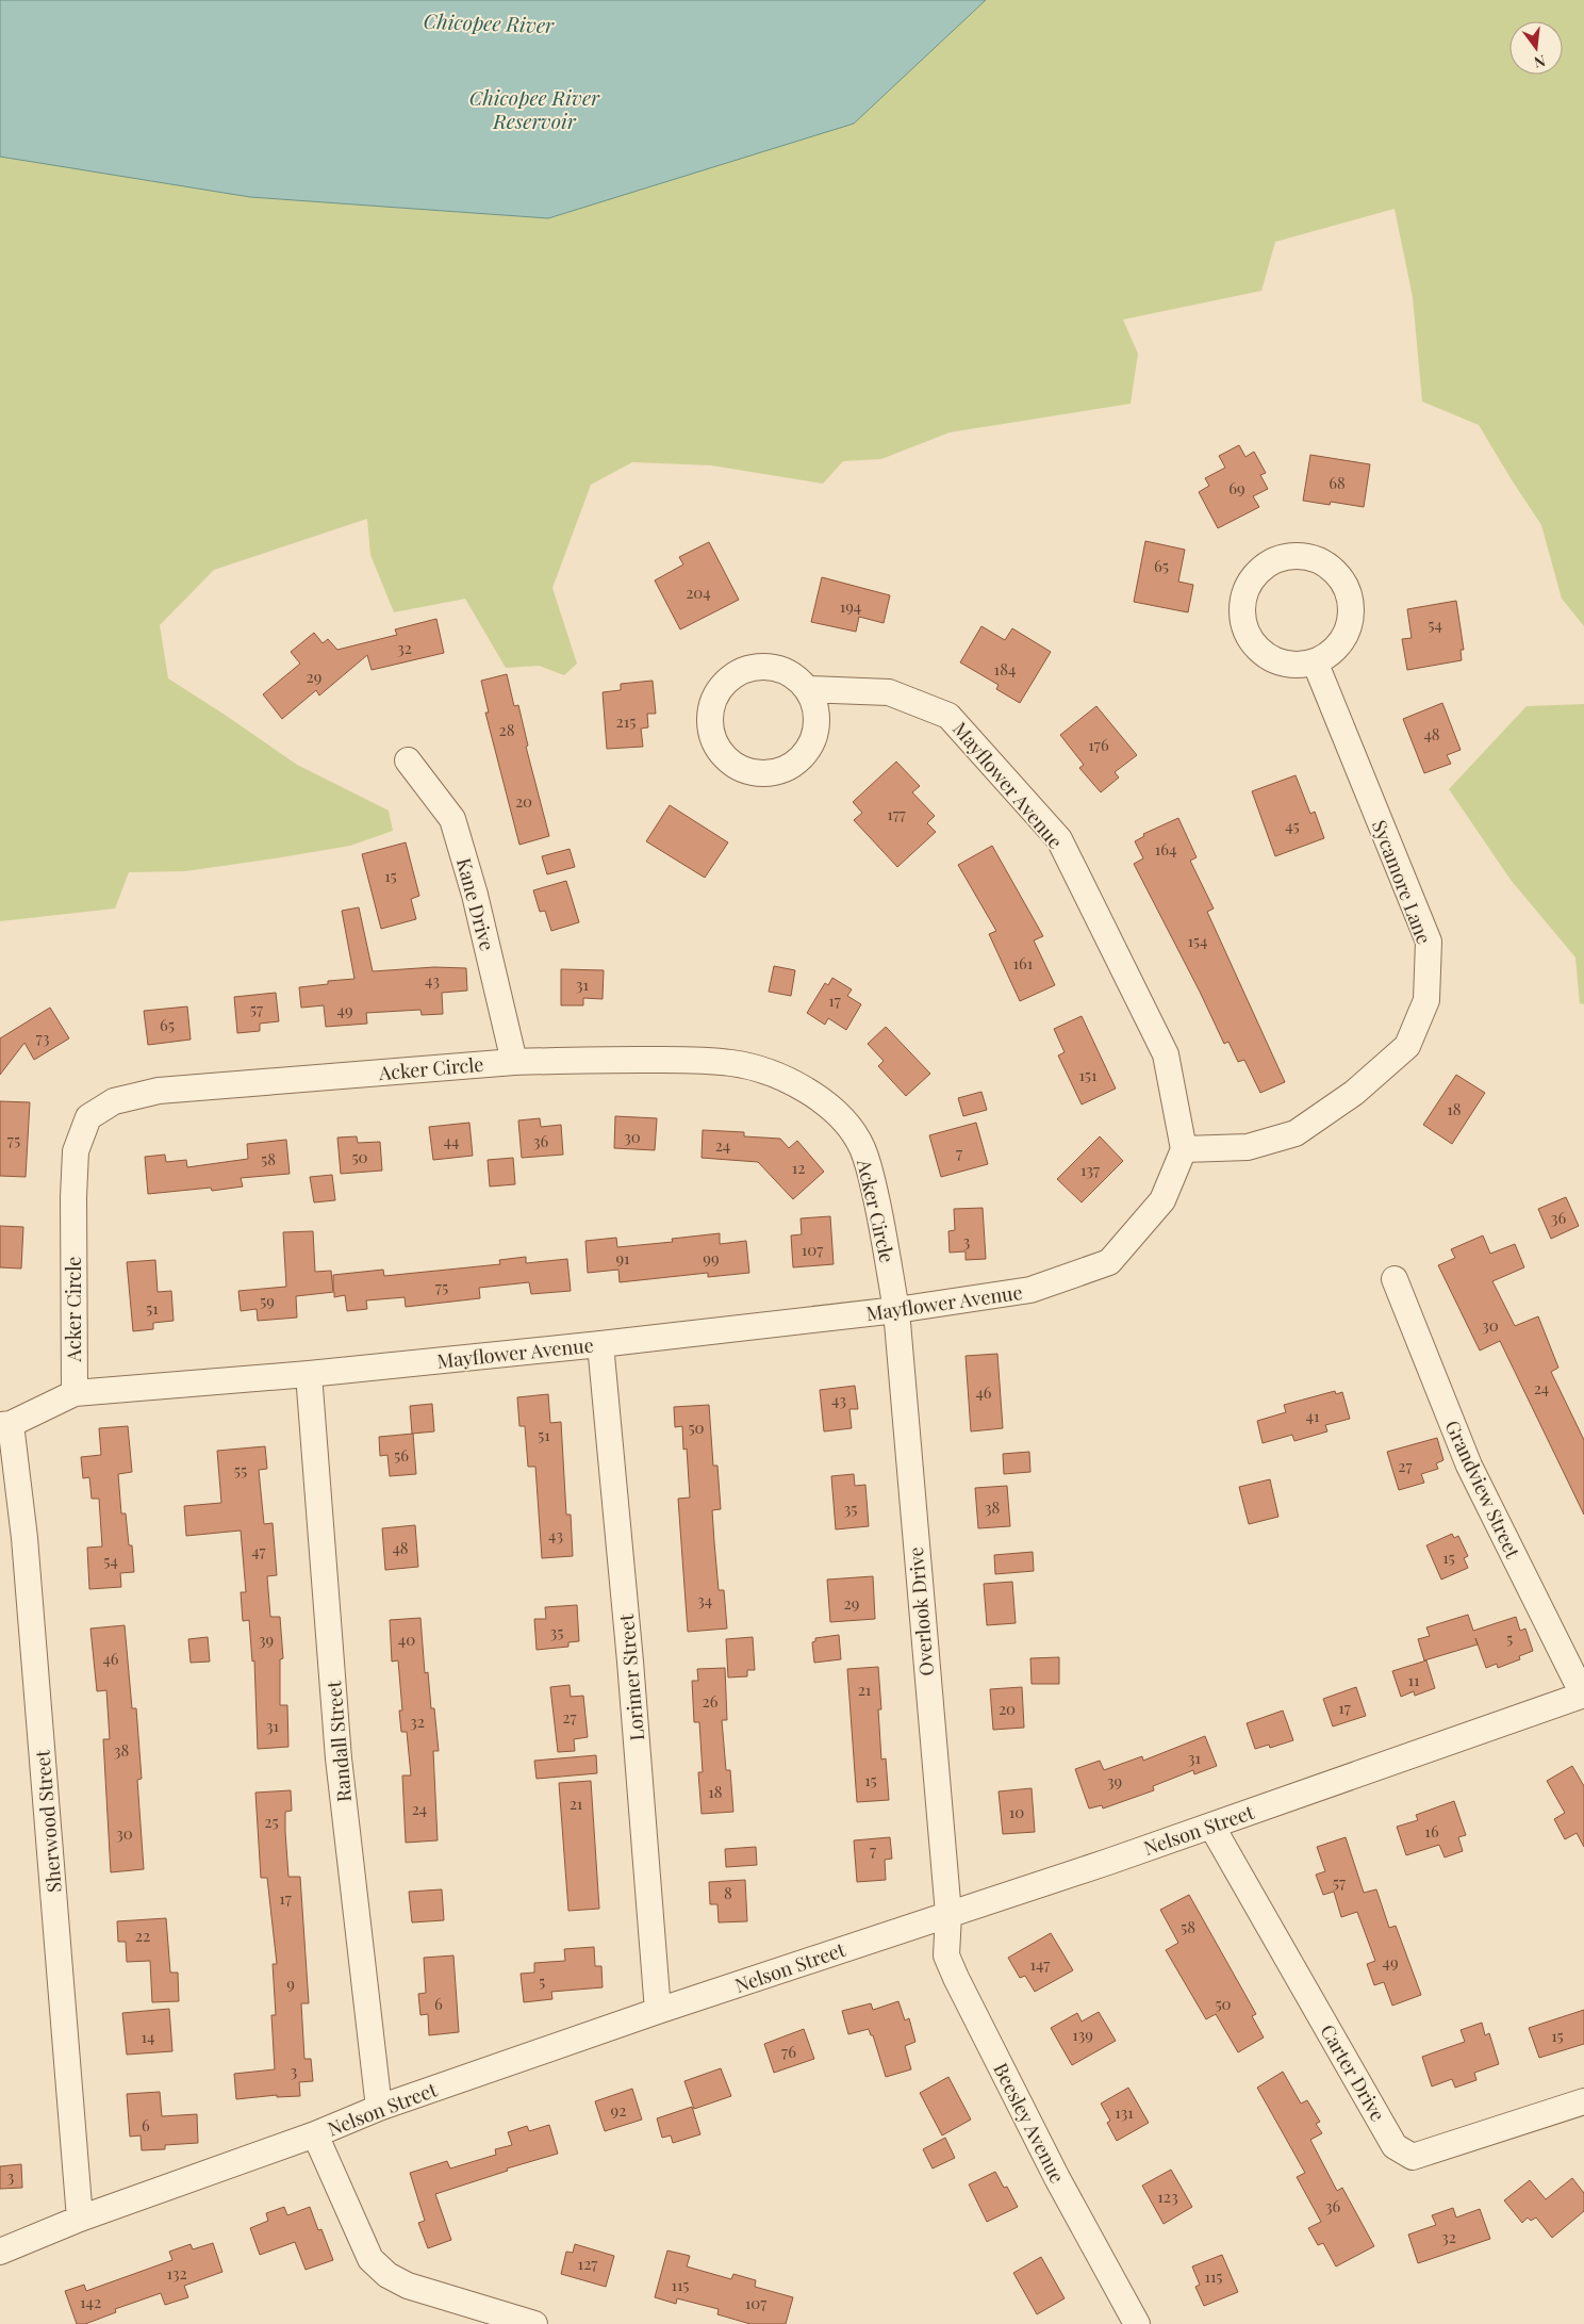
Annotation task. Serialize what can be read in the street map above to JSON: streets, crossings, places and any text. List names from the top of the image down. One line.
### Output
{"streets":{"street":["Mayflower Avenue","Sycamore Lane","Kane Drive","Acker Circle","Grandview Street","Overlook Drive","Lorimer Street","Randall Street","Sherwood Street","Nelson Street","Carter Drive","Beesley Avenue"]},"crossings":[["Mayflower Avenue","Sycamore Lane"],["Mayflower Avenue","Acker Circle"],["Mayflower Avenue","Overlook Drive"],["Mayflower Avenue","Lorimer Street"],["Mayflower Avenue","Randall Street"],["Mayflower Avenue","Sherwood Street"],["Kane Drive","Acker Circle"],["Acker Circle","Overlook Drive"],["Grandview Street","Nelson Street"],["Overlook Drive","Nelson Street"],["Overlook Drive","Beesley Avenue"],["Lorimer Street","Nelson Street"],["Randall Street","Nelson Street"],["Sherwood Street","Nelson Street"],["Nelson Street","Carter Drive"],["Nelson Street","Beesley Avenue"]],"water":["Chicopee River","Chicopee River Reservoir"],"house_numbers":["68","69","65","204","194","54","32","184","29","215","28","48","176","20","177","45","164","15","154","161","43","31","17","57","49","65","73","151","18","30","75","44","36","24","7","50","58","12","137","36","3","107","91","99","75","59","51","30","24","46","43","41","50","51","56","27","55","38","35","43","48","47","15","54","34","29","35","5","39","40","46","11","21","26","17","20","27","32","31","38","31","15","39","18","21","24","10","25","16","30","7","57","8","17","58","22","49","147","5","9","6","50","139","15","14","76","3","92","131","6","3","123","36","32","127","132","115","115","142","107"],"north":"bottom"}
